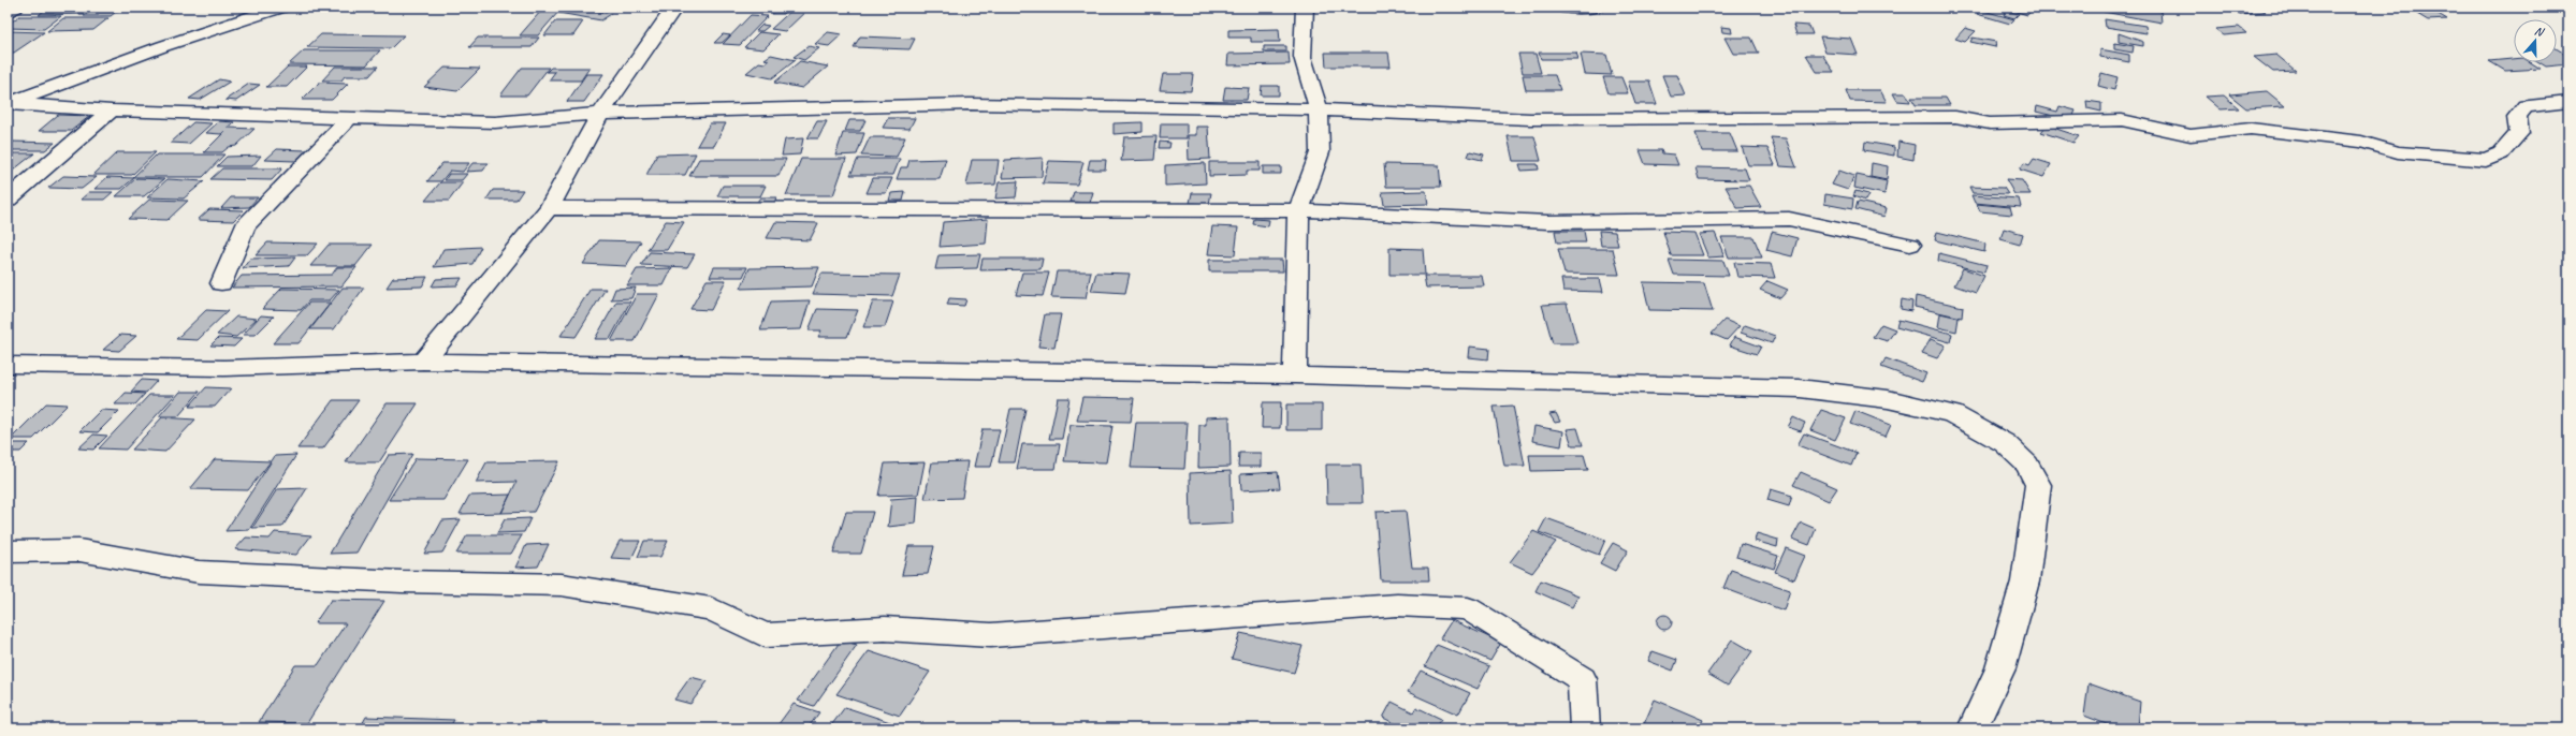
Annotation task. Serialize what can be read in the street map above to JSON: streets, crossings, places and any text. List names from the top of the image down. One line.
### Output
{"north":"top"}
